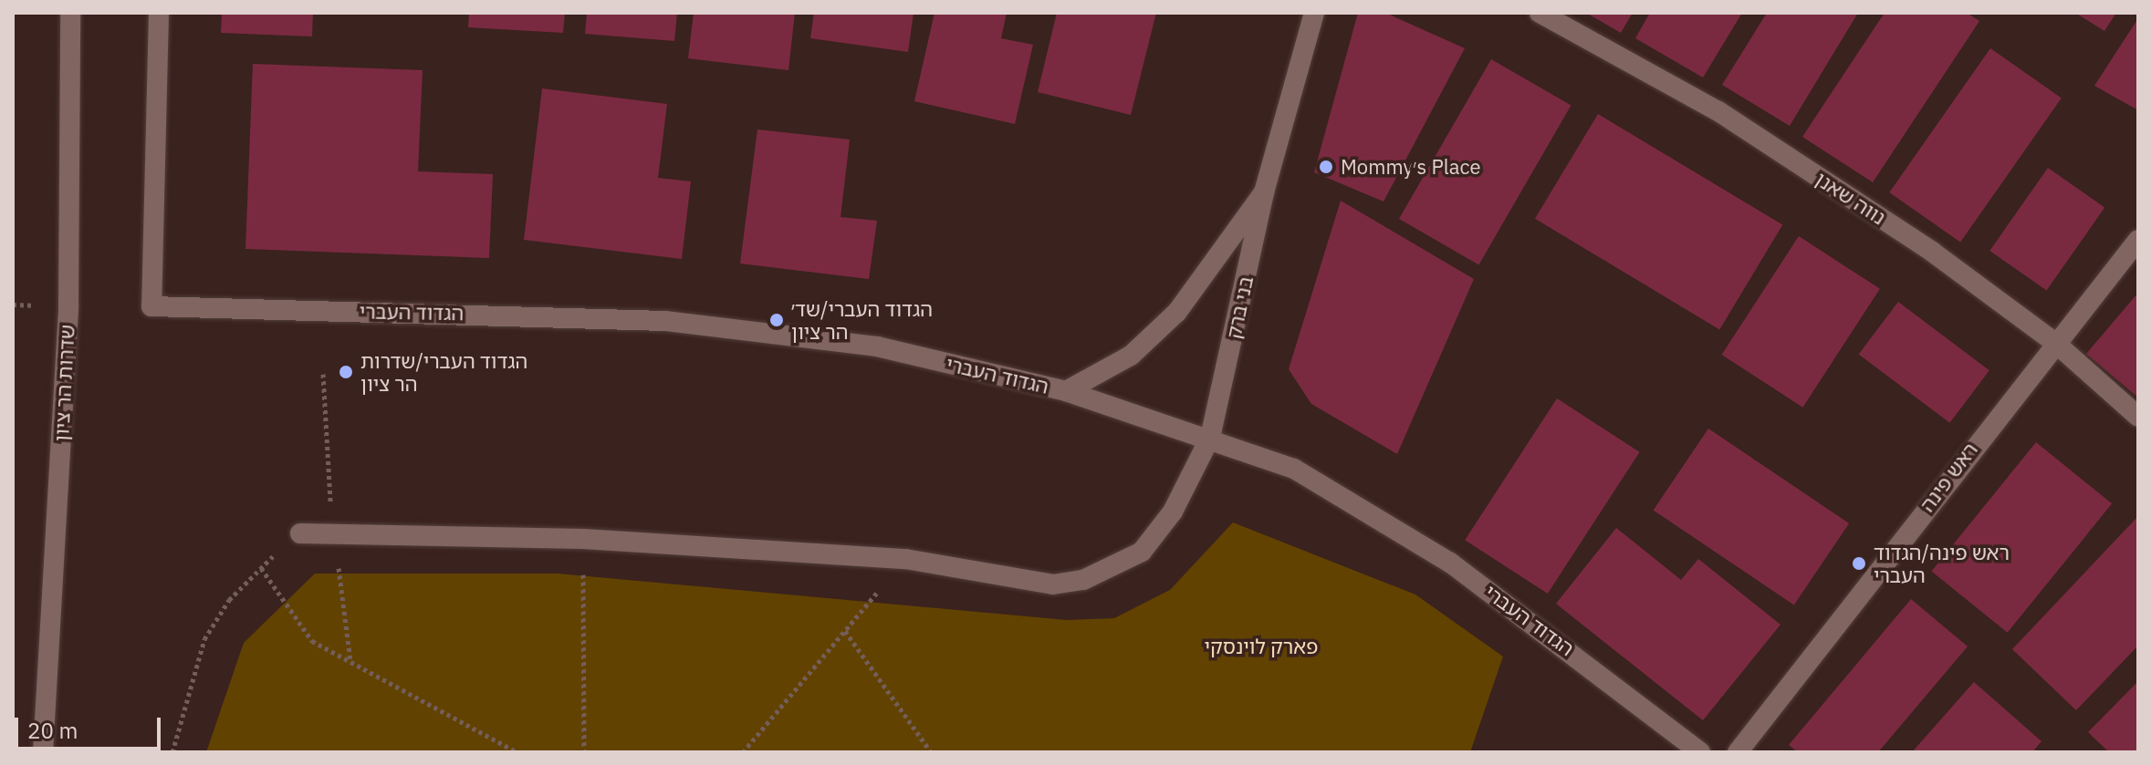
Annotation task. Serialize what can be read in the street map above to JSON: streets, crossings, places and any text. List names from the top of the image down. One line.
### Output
{"streets":{"street":["נווה שאנן","בני ברק","הגדוד העברי","שדרות הר ציון","ראש פינה"]},"crossings":[["נווה שאנן","ראש פינה"],["בני ברק","הגדוד העברי"]],"parks":["פארק לוינסקי"],"places":["Mommy׳s Place","הגדוד העברי/שד׳ הר ציון","הגדוד העברי/שדרות הר ציון","ראש פינה/הגדוד העברי"],"scale_bar":"20 m"}
